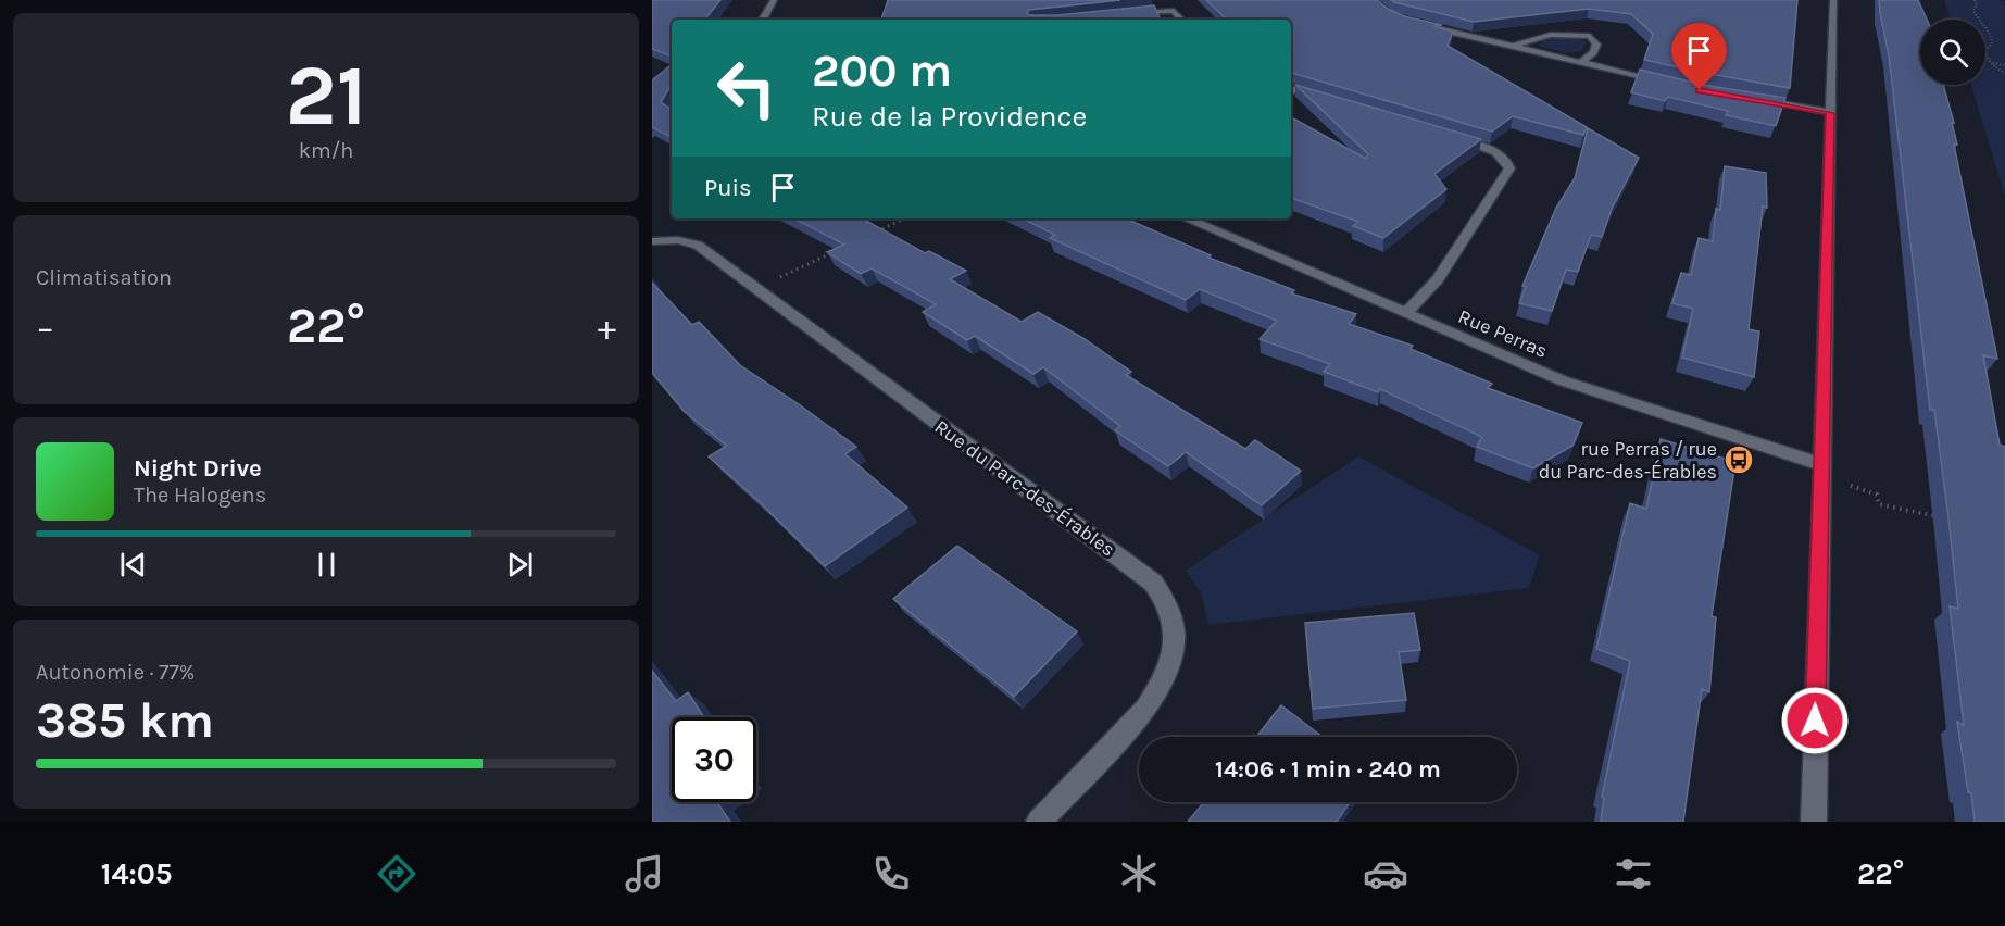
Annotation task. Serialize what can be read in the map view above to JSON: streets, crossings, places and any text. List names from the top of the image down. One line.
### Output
{"streets":{"street":["Rue Perras","Rue du Parc-des-Érables"]},"places":{"bus stop":["rue Perras / rue du Parc-des-Érables"]},"page":{"tile":[["21","km/h"],"Climatisation",["Autonomie · 77%","385 km"]],"turn":["200 m","Rue de la Providence"],"then":"Puis","heat":["−","22°","+"],"song":["Night Drive","The Halogens"],"limit":"30","trip":"14:06 · 1 min · 240 m","tabs":["14:05","22°"]}}
